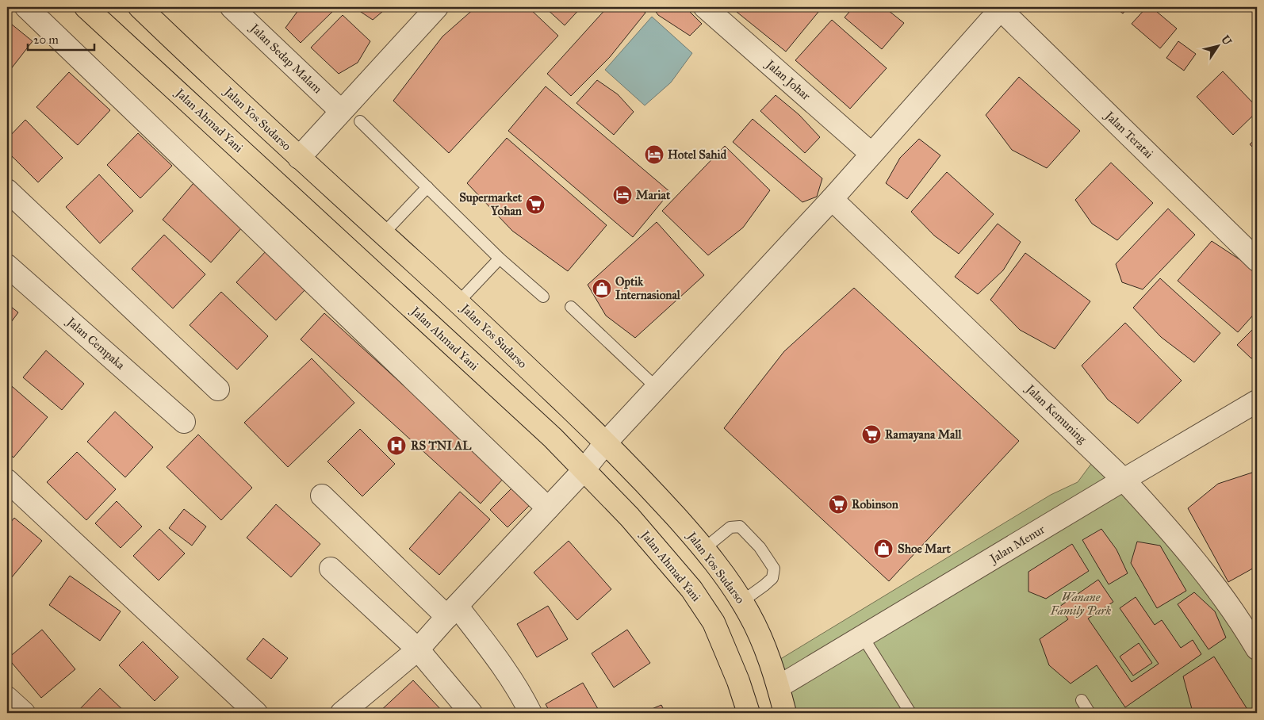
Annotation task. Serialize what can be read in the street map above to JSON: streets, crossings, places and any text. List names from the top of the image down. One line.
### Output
{"streets":{"highway":["Jalan Yos Sudarso","Jalan Ahmad Yani"],"street":["Jalan Sedap Malam","Jalan Johar","Jalan Teratai","Jalan Cempaka","Jalan Kemuning","Jalan Menur"]},"crossings":[["Jalan Yos Sudarso","Jalan Menur"],["Jalan Kemuning","Jalan Menur"]],"parks":["Wanane Family Park"],"places":{"hotel":["Hotel Sahid","Mariat"],"supermarket":["Supermarket Yohan","Ramayana Mall","Robinson"],"shop":["Optik Internasional","Shoe Mart"],"hospital":["RS TNI AL"]},"scale_bar":"20 m","north":"top right"}
